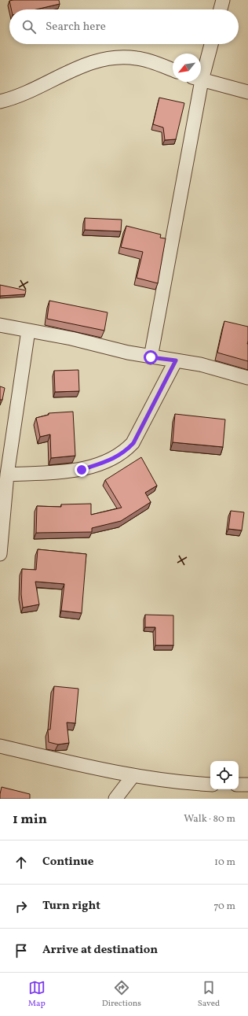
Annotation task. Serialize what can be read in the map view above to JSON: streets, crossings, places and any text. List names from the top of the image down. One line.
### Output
{"north":"bottom left","page":{"search":"Search here","heading":["1 min","Walk · 80 m"],"list":[["Continue","10 m"],["Turn right","70 m"],"Arrive at destination"],"nav":["Map","Directions","Saved"]}}
